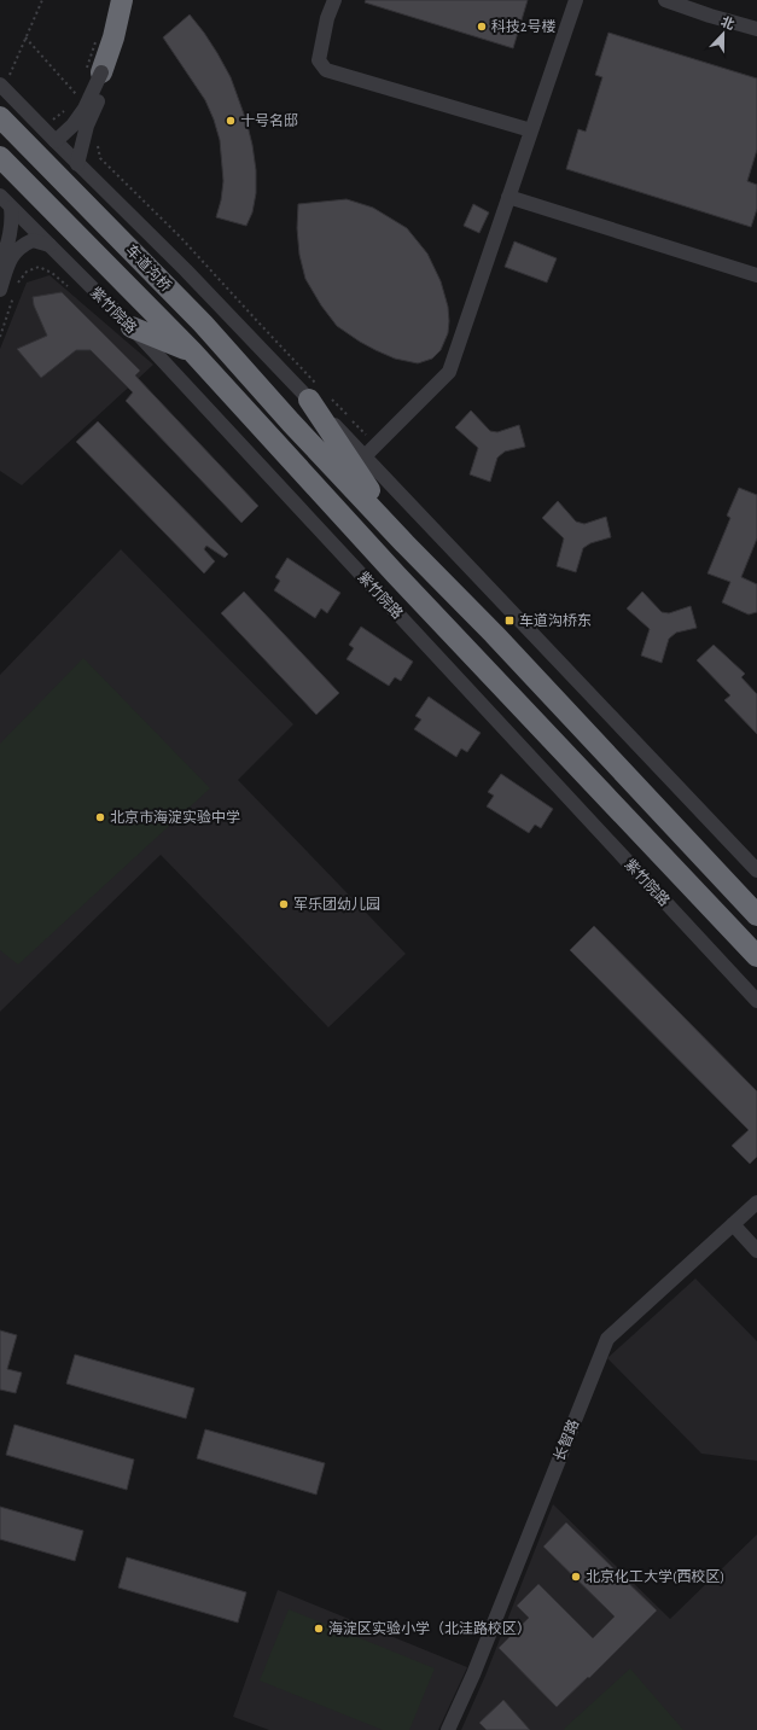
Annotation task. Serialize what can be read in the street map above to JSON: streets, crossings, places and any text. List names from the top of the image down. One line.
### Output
{"streets":{"highway":["车道沟桥","紫竹院路"],"street":["长智路"]},"crossings":[["车道沟桥","紫竹院路"]],"places":{"other":["科技2号楼","十号名邸","北京市海淀实验中学","军乐团幼儿园","北京化工大学(西校区)","海淀区实验小学（北洼路校区）"],"transit":["车道沟桥东"]},"north":"top"}
